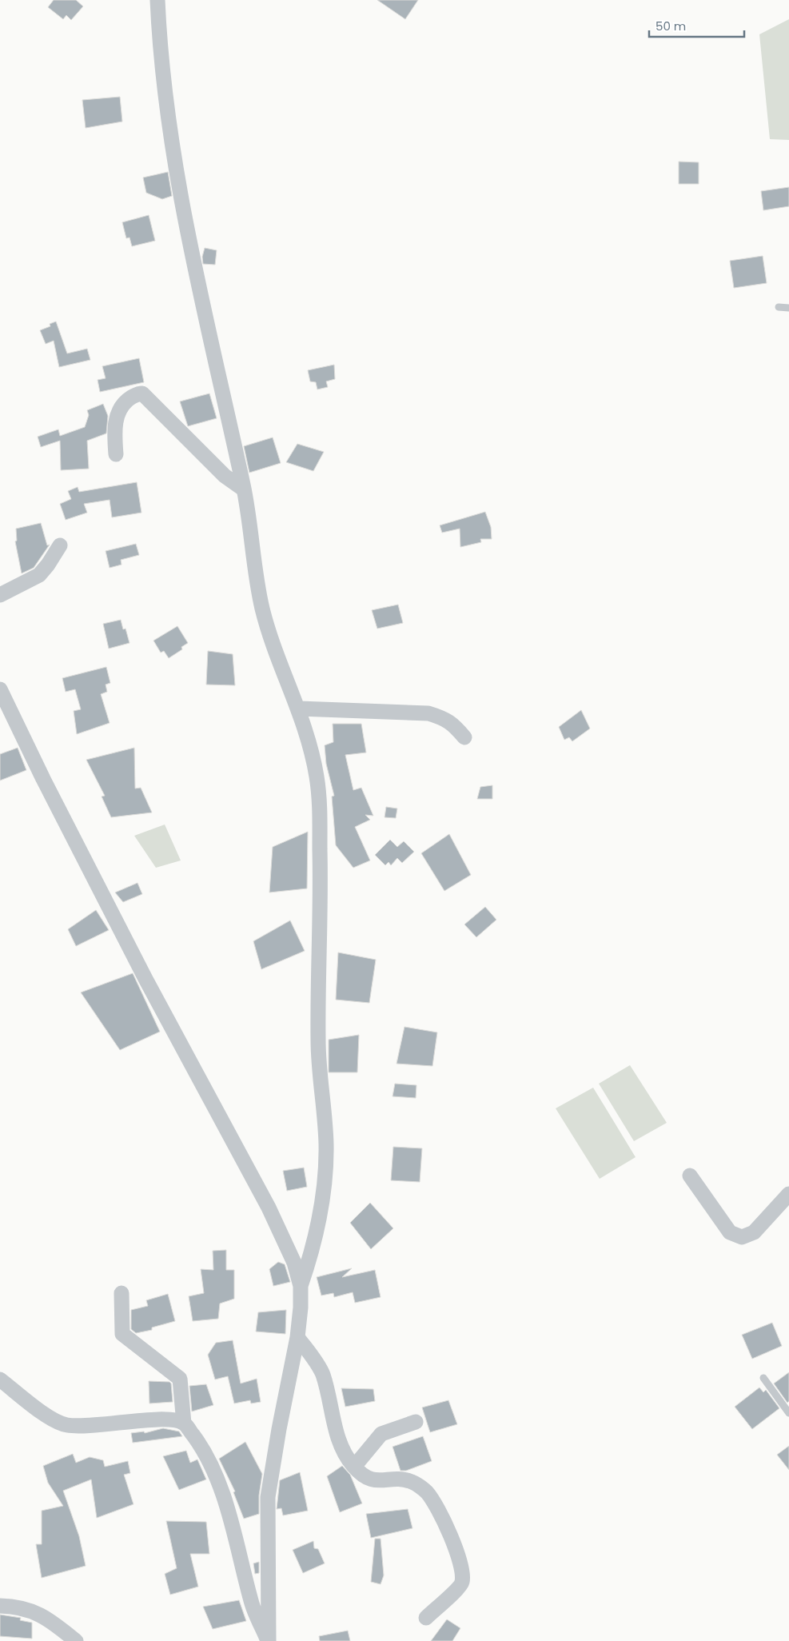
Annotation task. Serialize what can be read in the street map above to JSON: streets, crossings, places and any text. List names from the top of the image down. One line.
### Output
{"scale_bar":"50 m"}
